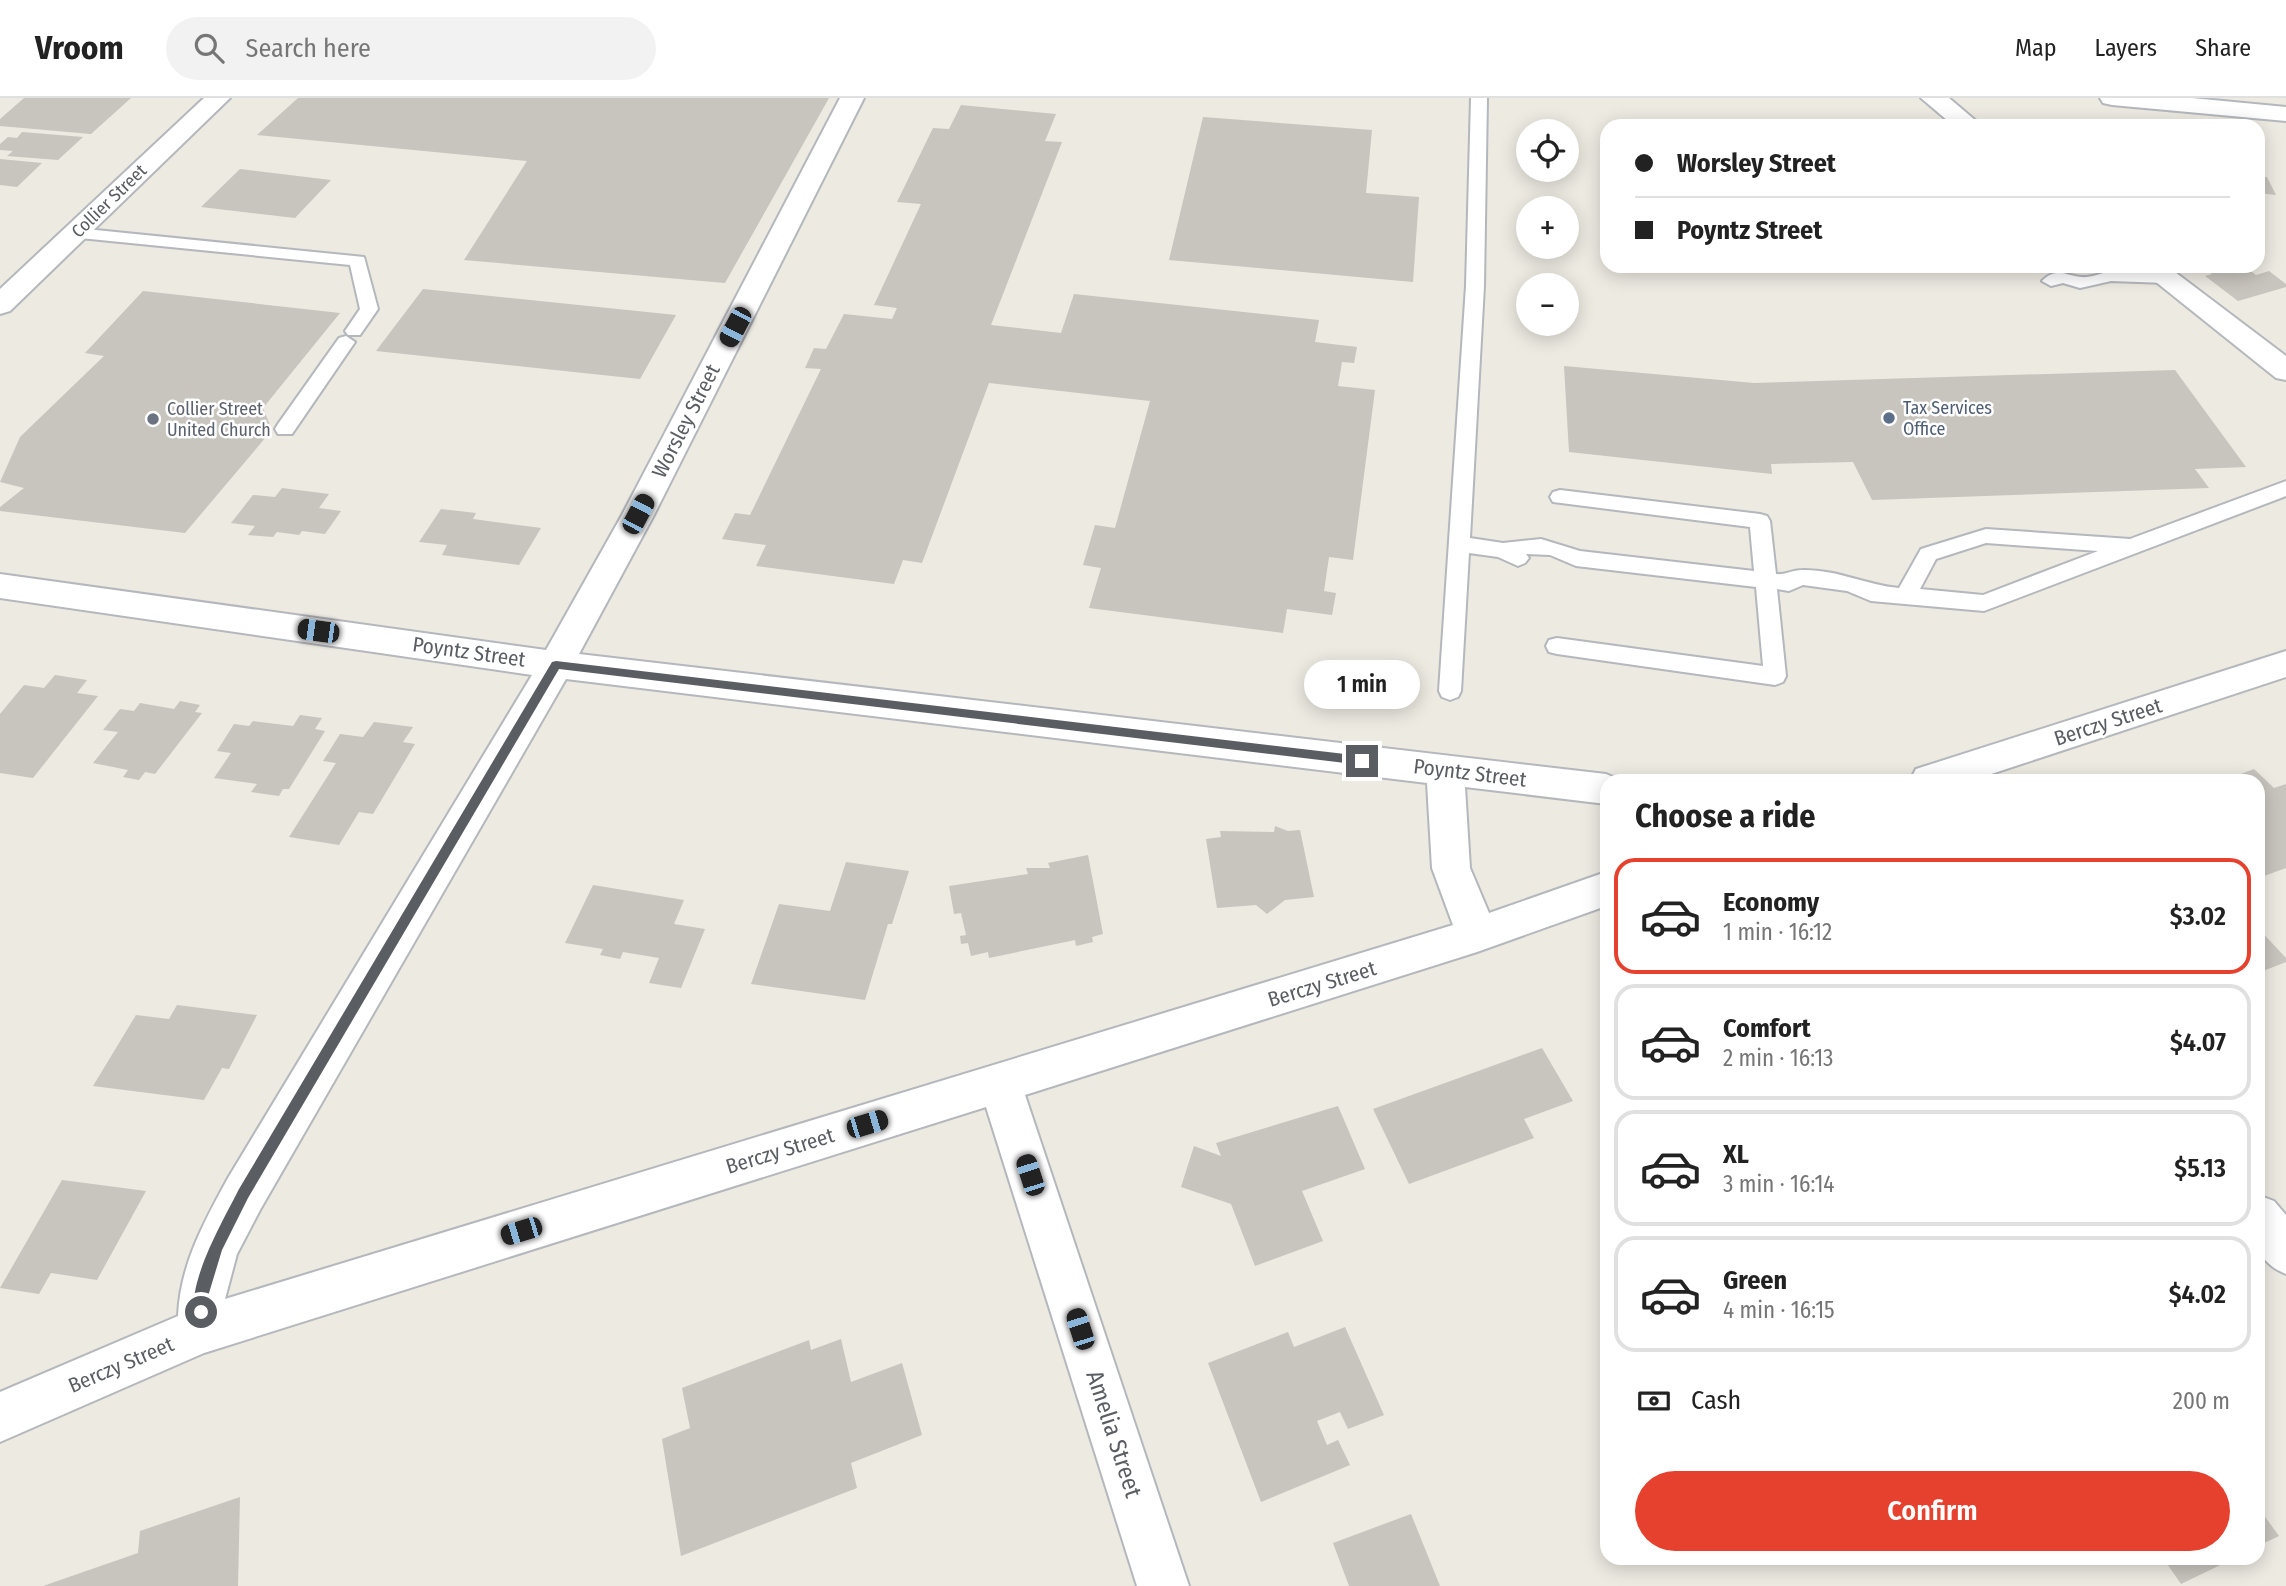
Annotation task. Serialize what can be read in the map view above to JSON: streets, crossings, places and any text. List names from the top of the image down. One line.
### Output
{"streets":{"street":["Collier Street","Worsley Street","Poyntz Street","Berczy Street","Amelia Street"]},"crossings":[["Worsley Street","Poyntz Street"],["Worsley Street","Berczy Street"],["Berczy Street","Amelia Street"]],"places":["Tax Services Office","Collier Street United Church"],"page":{"header":"Vroom","search":"Search here","nav":["Map","Layers","Share"],"map_buttons":["+","−"],"banner":["Worsley Street","Poyntz Street"],"bubble":"1 min","heading":"Choose a ride","list":[{"name":"Economy","note":"1 min · 16:12","value":"$3.02"},{"name":"Comfort","note":"2 min · 16:13","value":"$4.07"},{"name":"XL","note":"3 min · 16:14","value":"$5.13"},{"name":"Green","note":"4 min · 16:15","value":"$4.02"}],"pay":["Cash","200 m"],"buttons":"Confirm"}}
